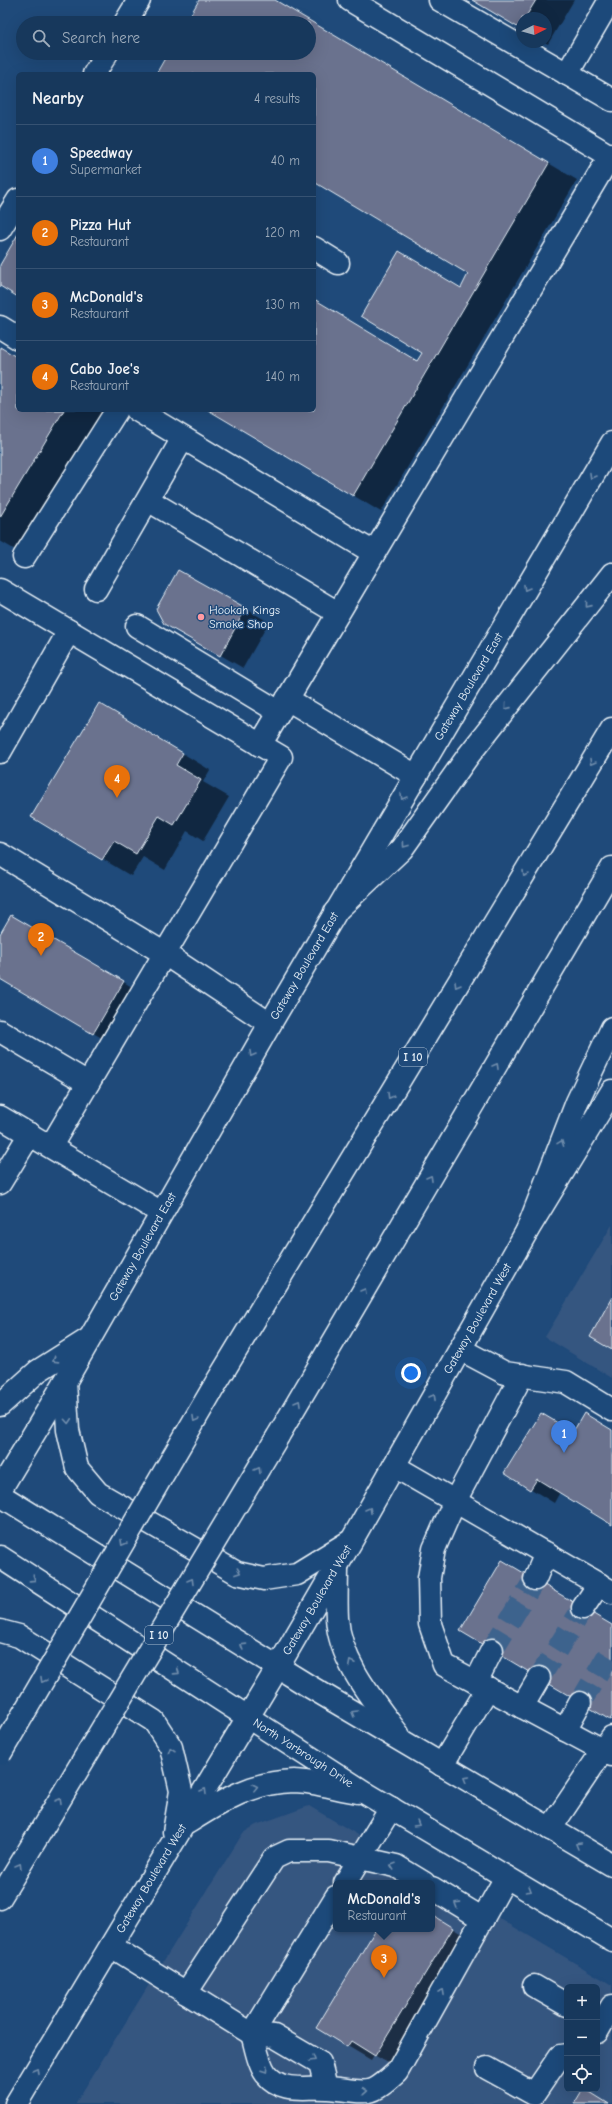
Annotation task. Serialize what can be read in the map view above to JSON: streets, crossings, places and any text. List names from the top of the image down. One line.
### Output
{"streets":{"main road":["Gateway Boulevard East","I 10","Gateway Boulevard West","North Yarbrough Drive"]},"crossings":[["Gateway Boulevard West","North Yarbrough Drive"]],"places":["Hookah Kings Smoke Shop"],"north":"right","page":{"search":"Search here","heading":["Nearby","4 results"],"list":[{"mark":"1","name":"Speedway","note":"Supermarket","value":"40 m"},{"mark":"2","name":"Pizza Hut","note":"Restaurant","value":"120 m"},{"mark":"3","name":"McDonald's","note":"Restaurant","value":"130 m"},{"mark":"4","name":"Cabo Joe's","note":"Restaurant","value":"140 m"}],"pins":["4","2","1","3"],"popup":["McDonald's","Restaurant"],"map_buttons":["+","−"]}}
